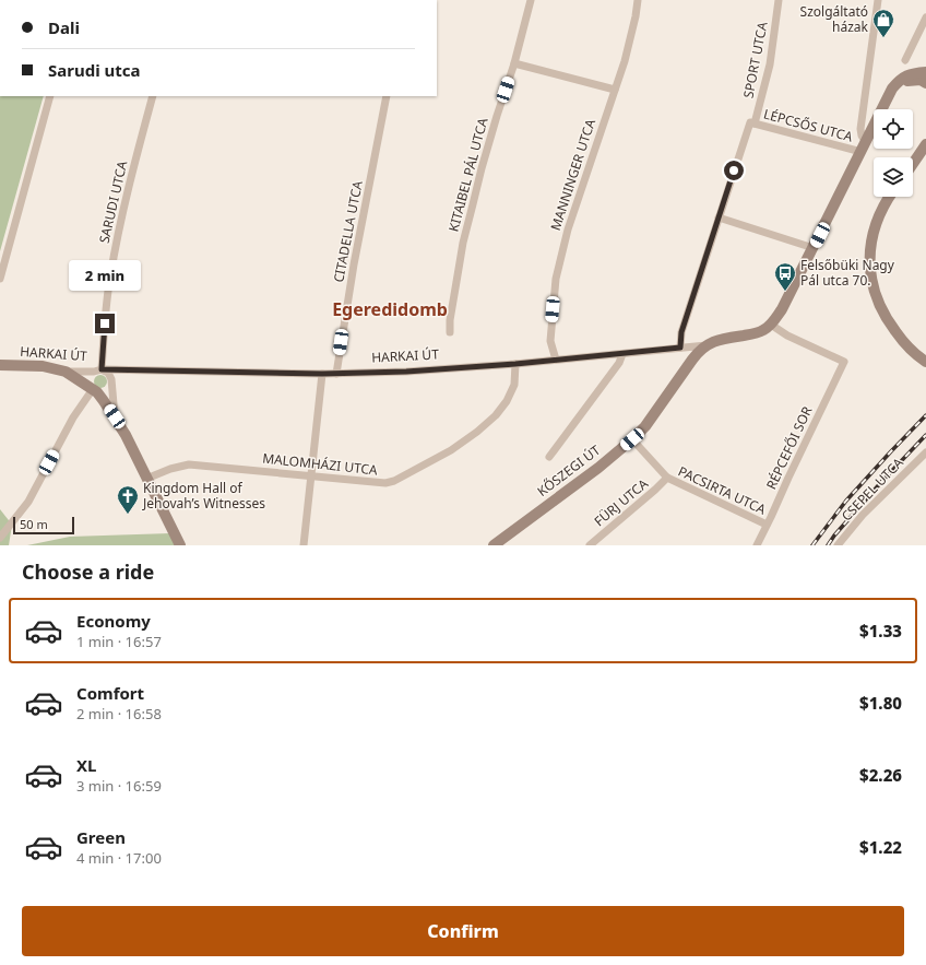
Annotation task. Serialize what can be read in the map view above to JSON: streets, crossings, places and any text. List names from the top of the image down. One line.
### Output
{"streets":{"main road":["HARKAI ÚT","KŐSZEGI ÚT"],"street":["SPORT UTCA","LÉPCSŐS UTCA","KITAIBEL PÁL UTCA","MANNINGER UTCA","SARUDI UTCA","CITADELLA UTCA","RÉPCEFŐI SOR","MALOMHÁZI UTCA","CSEPEL UTCA","PACSIRTA UTCA","FÜRJ UTCA"]},"crossings":[["SPORT UTCA","LÉPCSŐS UTCA"],["SPORT UTCA","HARKAI ÚT"],["MANNINGER UTCA","HARKAI ÚT"],["SARUDI UTCA","HARKAI ÚT"],["CITADELLA UTCA","HARKAI ÚT"],["HARKAI ÚT","MALOMHÁZI UTCA"],["HARKAI ÚT","KŐSZEGI ÚT"],["RÉPCEFŐI SOR","KŐSZEGI ÚT"],["RÉPCEFŐI SOR","PACSIRTA UTCA"],["KŐSZEGI ÚT","PACSIRTA UTCA"],["PACSIRTA UTCA","FÜRJ UTCA"]],"districts":["Egeredidomb"],"places":{"shop":["Szolgáltató házak"],"bus stop":["Felsőbüki Nagy Pál utca 70."],"church":["Kingdom Hall of Jehovah’s Witnesses"]},"scale_bar":"50 m","page":{"banner":["Dali","Sarudi utca"],"bubble":"2 min","scale":"50 m","heading":"Choose a ride","list":[{"name":"Economy","note":"1 min · 16:57","value":"$1.33"},{"name":"Comfort","note":"2 min · 16:58","value":"$1.80"},{"name":"XL","note":"3 min · 16:59","value":"$2.26"},{"name":"Green","note":"4 min · 17:00","value":"$1.22"}],"buttons":"Confirm"}}
